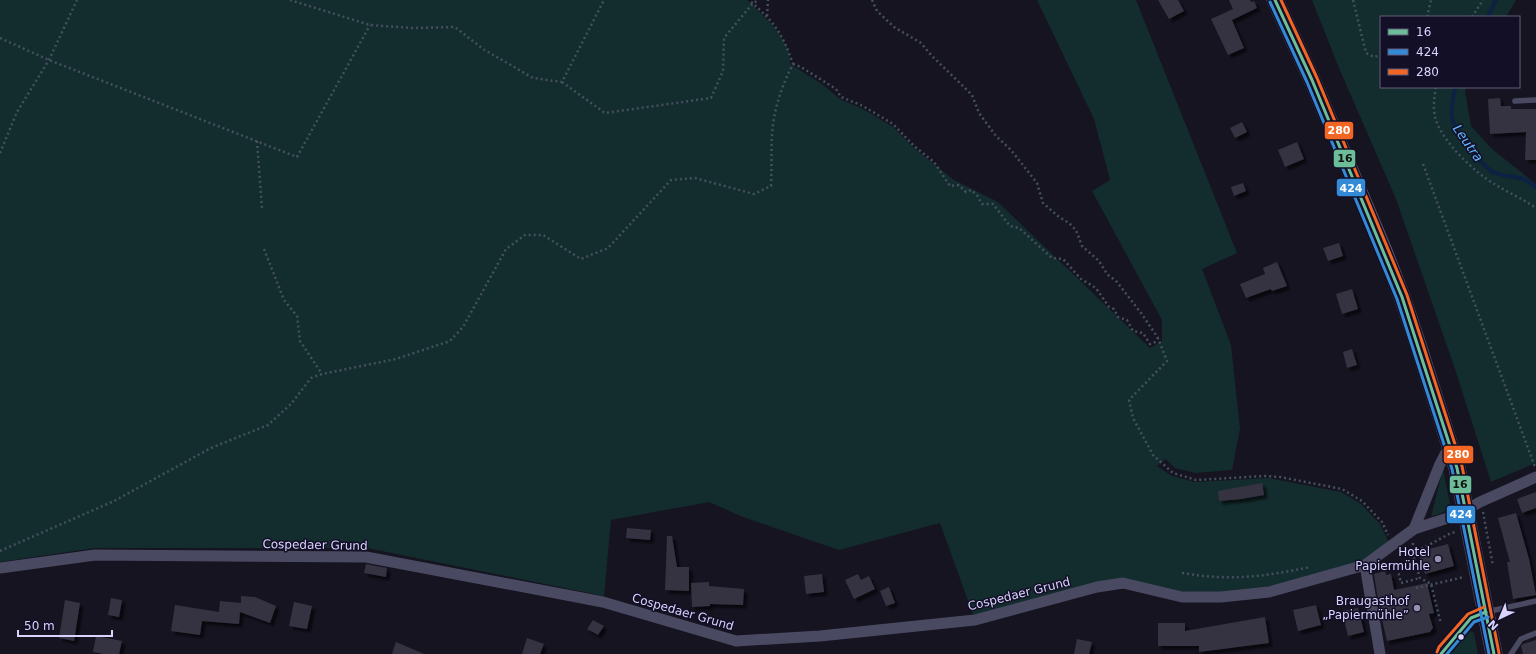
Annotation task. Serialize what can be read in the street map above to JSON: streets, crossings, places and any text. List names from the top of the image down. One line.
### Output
{"streets":{"street":["Cospedaer Grund"]},"water":["Leutra"],"places":["Hotel Papiermühle","Braugasthof „Papiermühle”"],"lines":["transit line 16","transit line 280","transit line 424"],"legend":["16","424","280"],"scale_bar":"50 m","north":"bottom left"}
